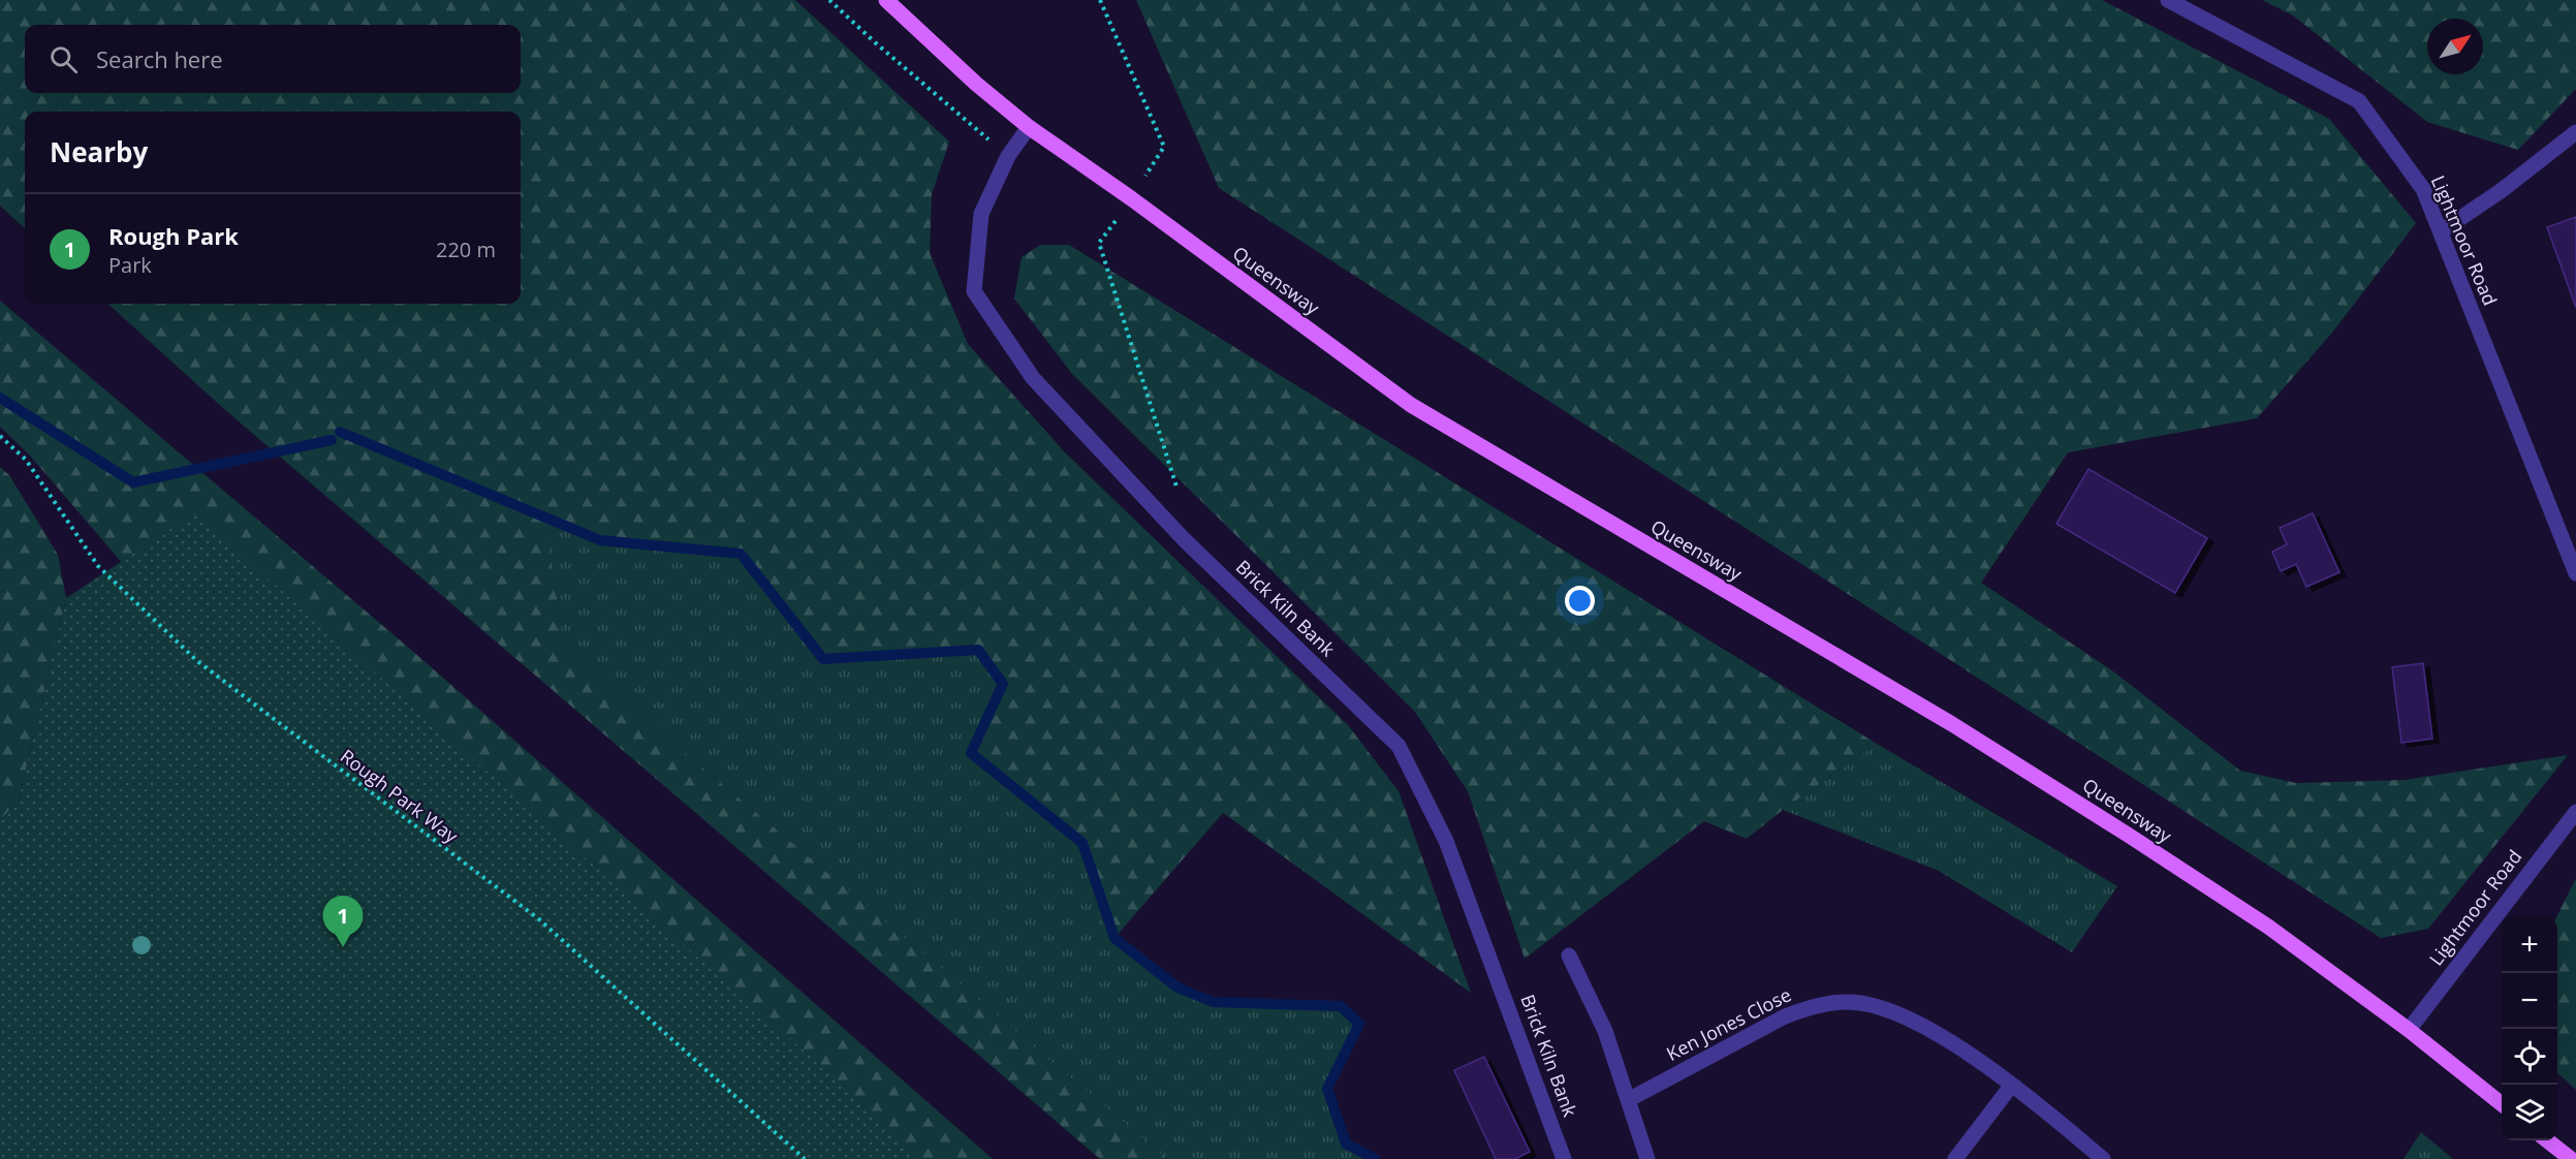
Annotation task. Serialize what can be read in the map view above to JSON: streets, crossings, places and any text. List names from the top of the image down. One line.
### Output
{"streets":{"main road":["Queensway"],"street":["Lightmoor Road","Brick Kiln Bank","Ken Jones Close"],"path":["Rough Park Way"]},"crossings":[["Lightmoor Road","Queensway"],["Queensway","Brick Kiln Bank"]],"north":"top right","page":{"search":"Search here","heading":"Nearby","list":[{"mark":"1","name":"Rough Park","note":"Park","value":"220 m"}],"pins":"1","map_buttons":["+","−"]}}
